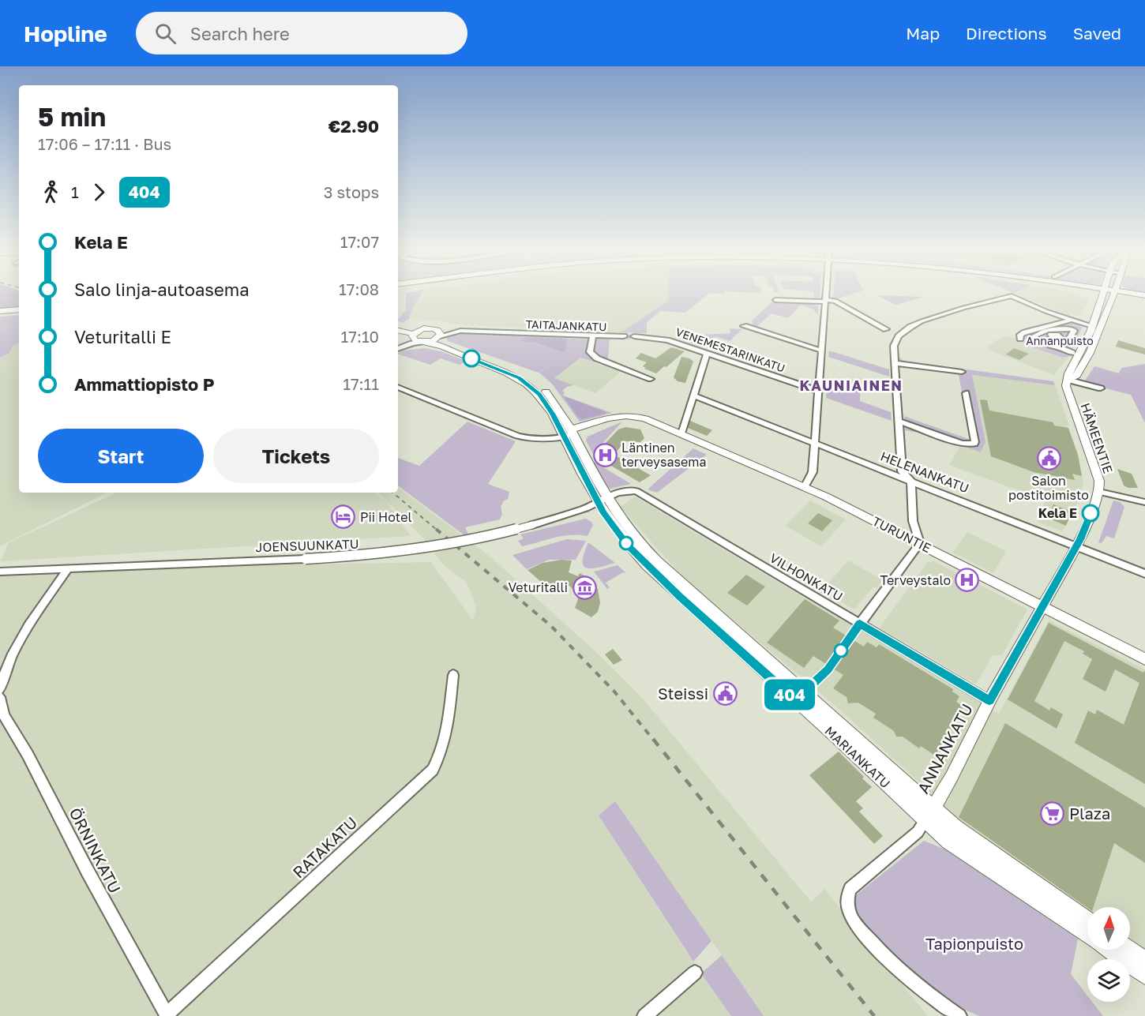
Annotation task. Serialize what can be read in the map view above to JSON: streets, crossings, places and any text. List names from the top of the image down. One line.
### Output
{"streets":{"main road":["HÄMEENTIE","TURUNTIE","ANNANKATU","MARIANKATU"],"street":["TAITAJANKATU","VENEMESTARINKATU","HELENANKATU","JOENSUUNKATU","VILHONKATU","RATAKATU","ÖRNINKATU"]},"crossings":[["TAITAJANKATU","MARIANKATU"],["HÄMEENTIE","HELENANKATU"],["HÄMEENTIE","TURUNTIE"],["HÄMEENTIE","ANNANKATU"],["TURUNTIE","ANNANKATU"],["TURUNTIE","MARIANKATU"],["JOENSUUNKATU","VILHONKATU"],["JOENSUUNKATU","MARIANKATU"],["VILHONKATU","ANNANKATU"],["VILHONKATU","MARIANKATU"],["ANNANKATU","MARIANKATU"],["RATAKATU","ÖRNINKATU"]],"districts":["KAUNIAINEN"],"parks":["Annanpuisto","Tapionpuisto"],"places":{"hospital":["Läntinen terveysasema","Terveystalo"],"public building":["Salon postitoimisto","Steissi"],"other":["Kela E"],"hotel":["Pii Hotel"],"museum":["Veturitalli"],"supermarket":["Plaza"]},"lines":["bus line 404"],"north":"top","page":{"header":"Hopline","search":"Search here","nav":["Map","Directions","Saved"],"on_map":"404","heading":["5 min","17:06 – 17:11 · Bus","€2.90"],"legs":["1","404","3 stops"],"list":[{"name":"Kela E","value":"17:07"},{"name":"Salo linja-autoasema","value":"17:08"},{"name":"Veturitalli E","value":"17:10"},{"name":"Ammattiopisto P","value":"17:11"}],"buttons":["Start","Tickets"]}}
